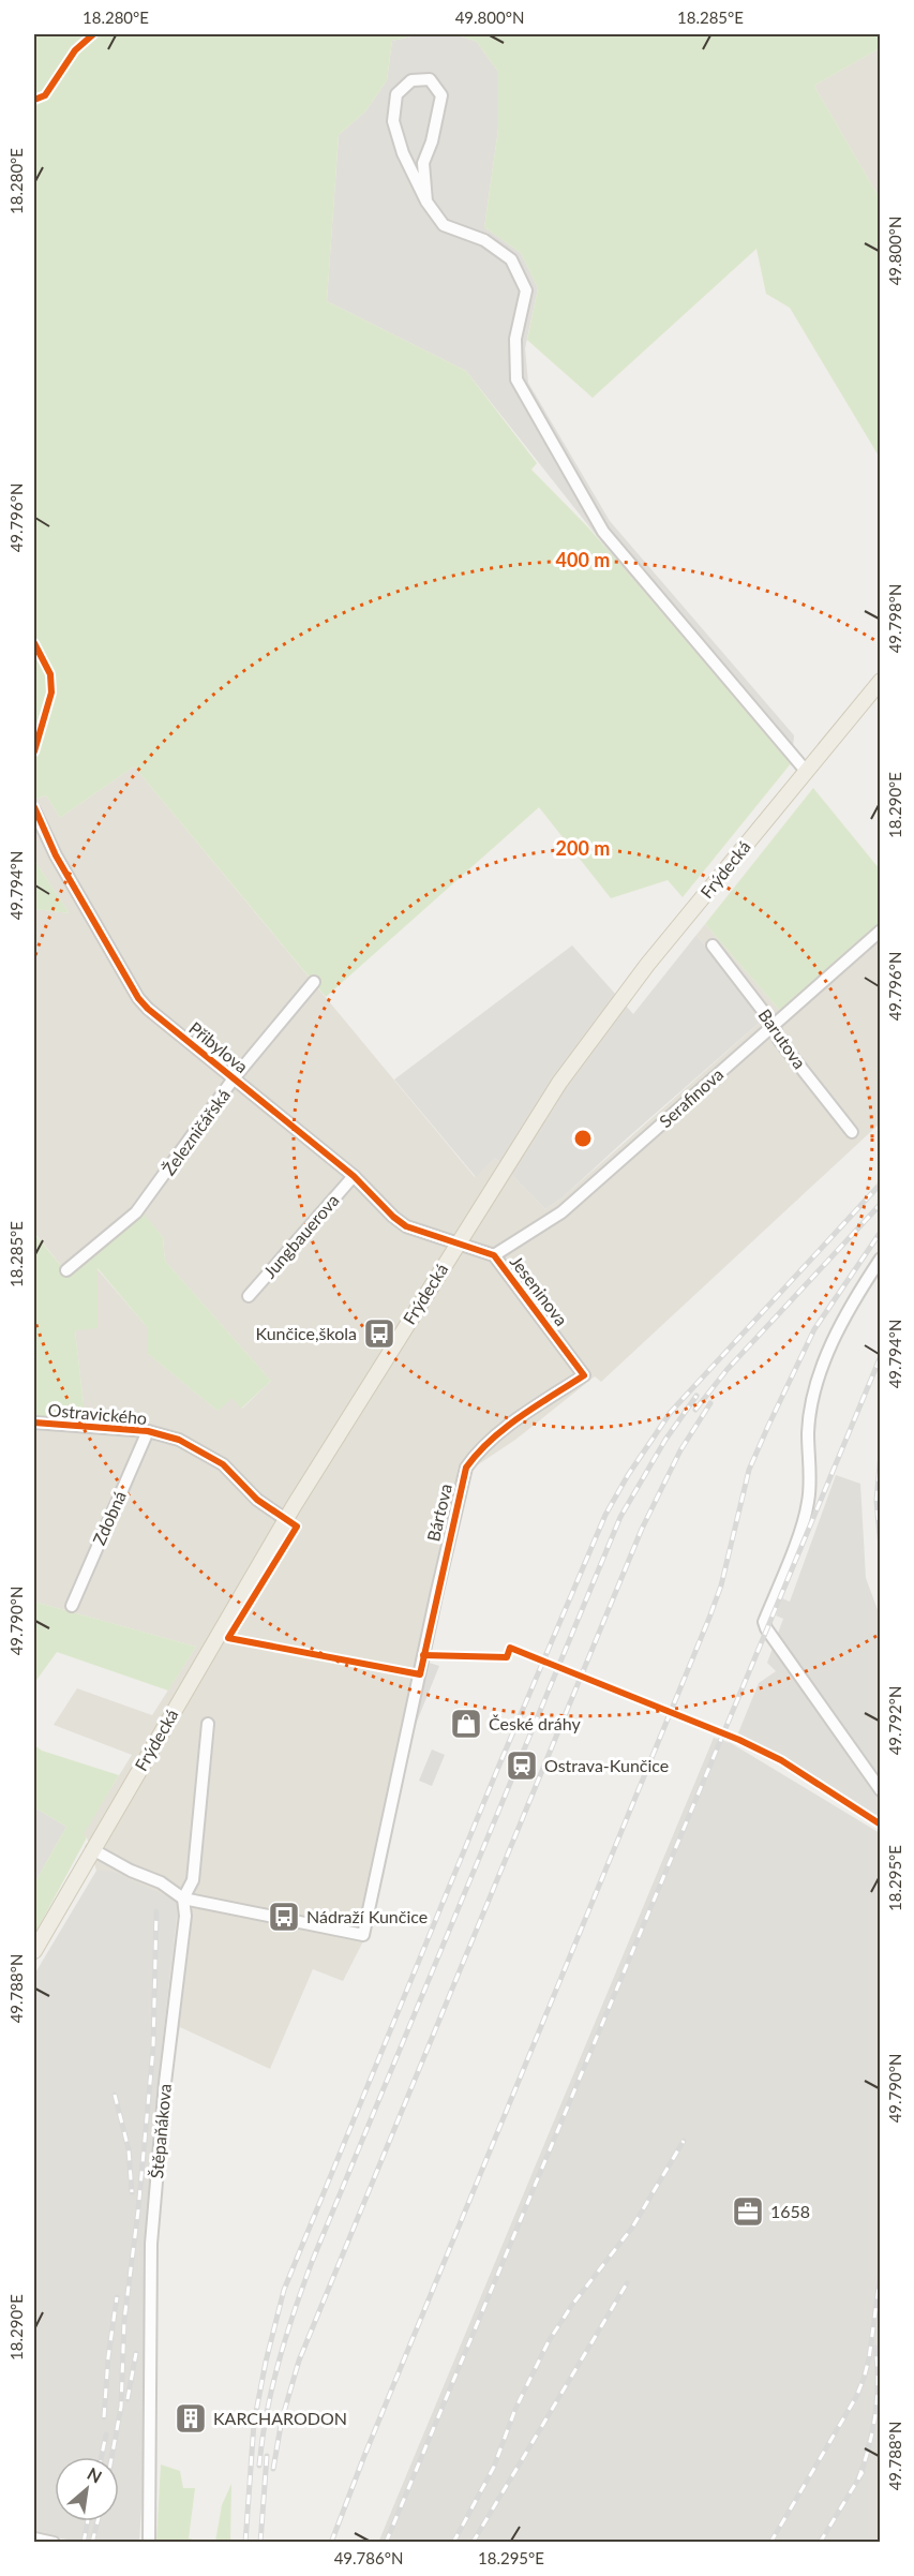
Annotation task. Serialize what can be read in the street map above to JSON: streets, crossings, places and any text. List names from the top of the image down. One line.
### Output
{"streets":{"main road":["Frýdecká"],"street":["Barutova","Přibylova","Serafinova","Železničářská","Jungbauerova","Jeseninova","Ostravického","Bártova","Zdobná","Štěpaňákova"]},"crossings":[["Frýdecká","Přibylova"],["Frýdecká","Jeseninova"],["Frýdecká","Ostravického"],["Frýdecká","Bártova"],["Barutova","Serafinova"],["Přibylova","Železničářská"],["Přibylova","Jungbauerova"],["Přibylova","Jeseninova"],["Serafinova","Jeseninova"],["Jeseninova","Bártova"],["Ostravického","Zdobná"],["Bártova","Štěpaňákova"]],"places":{"bus stop":["Kunčice,škola","Nádraží Kunčice"],"shop":["České dráhy"],"station":["Ostrava-Kunčice"],"office":["1658"],"building":["KARCHARODON"]},"north":"top right","coordinates":["18.280°E","49.800°N","18.285°E","49.796°N","49.798°N","18.290°E","49.794°N","49.790°N","49.792°N","18.295°E","49.788°N","49.786°N"],"rings":["400 m","200 m"]}
